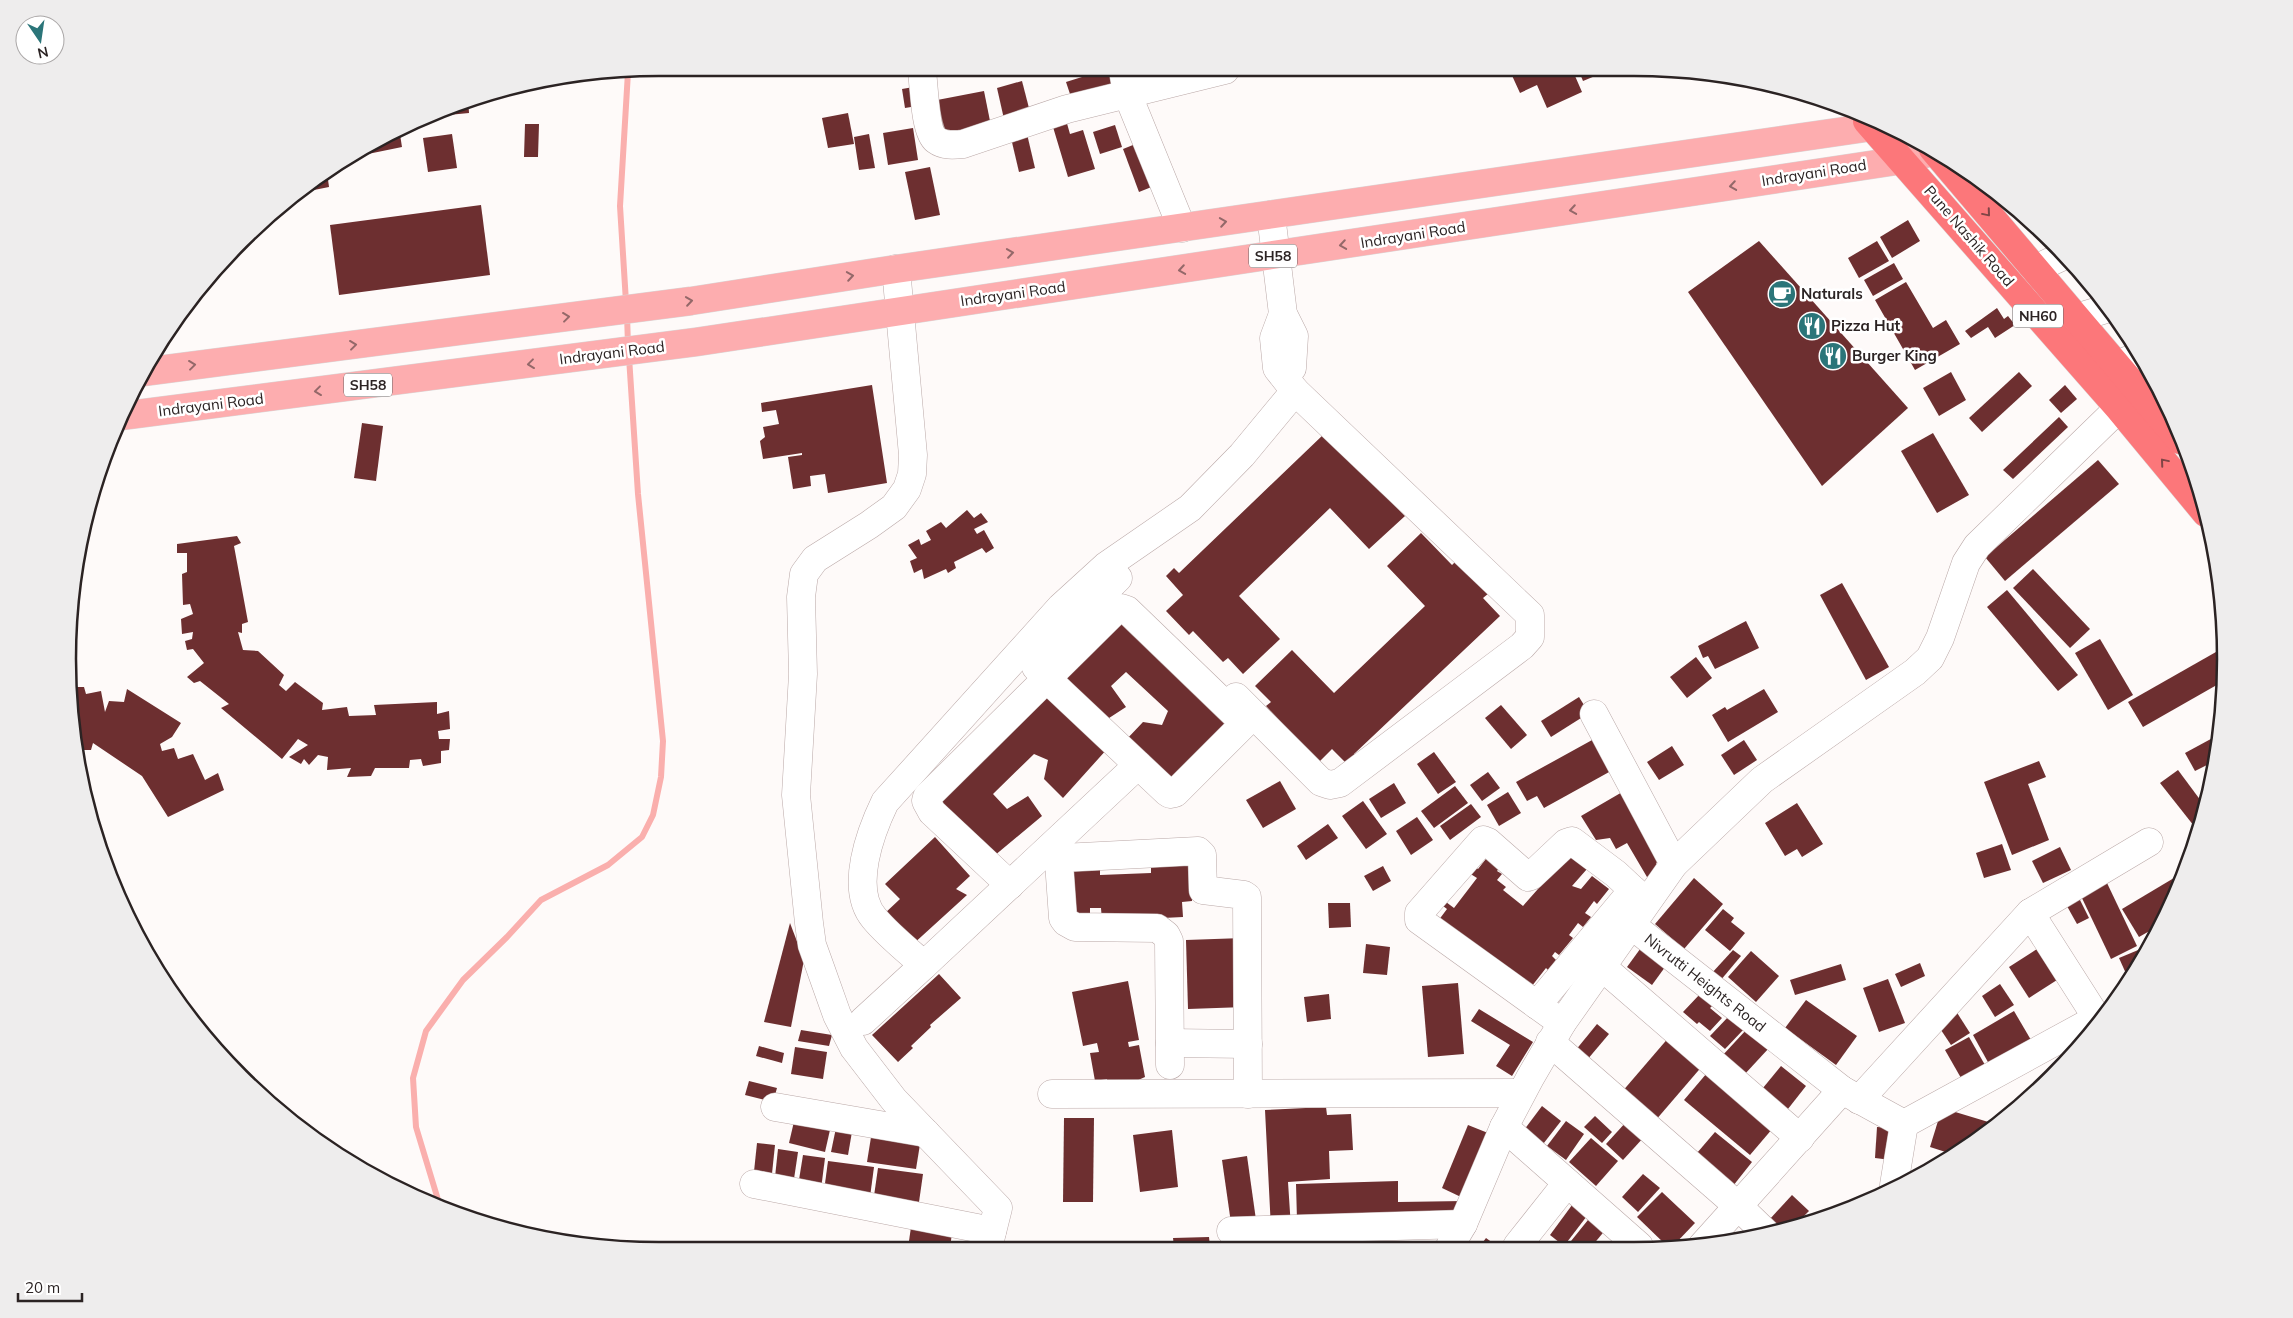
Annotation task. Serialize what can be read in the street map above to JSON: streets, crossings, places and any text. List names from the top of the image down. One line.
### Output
{"streets":{"highway":["Pune Nashik Road","NH60"],"main road":["Indrayani Road","SH58"],"street":["Nivrutti Heights Road"]},"crossings":[["Indrayani Road","Pune Nashik Road"]],"places":{"cafe":["Naturals"],"restaurant":["Pizza Hut","Burger King"]},"scale_bar":"20 m","north":"bottom"}
